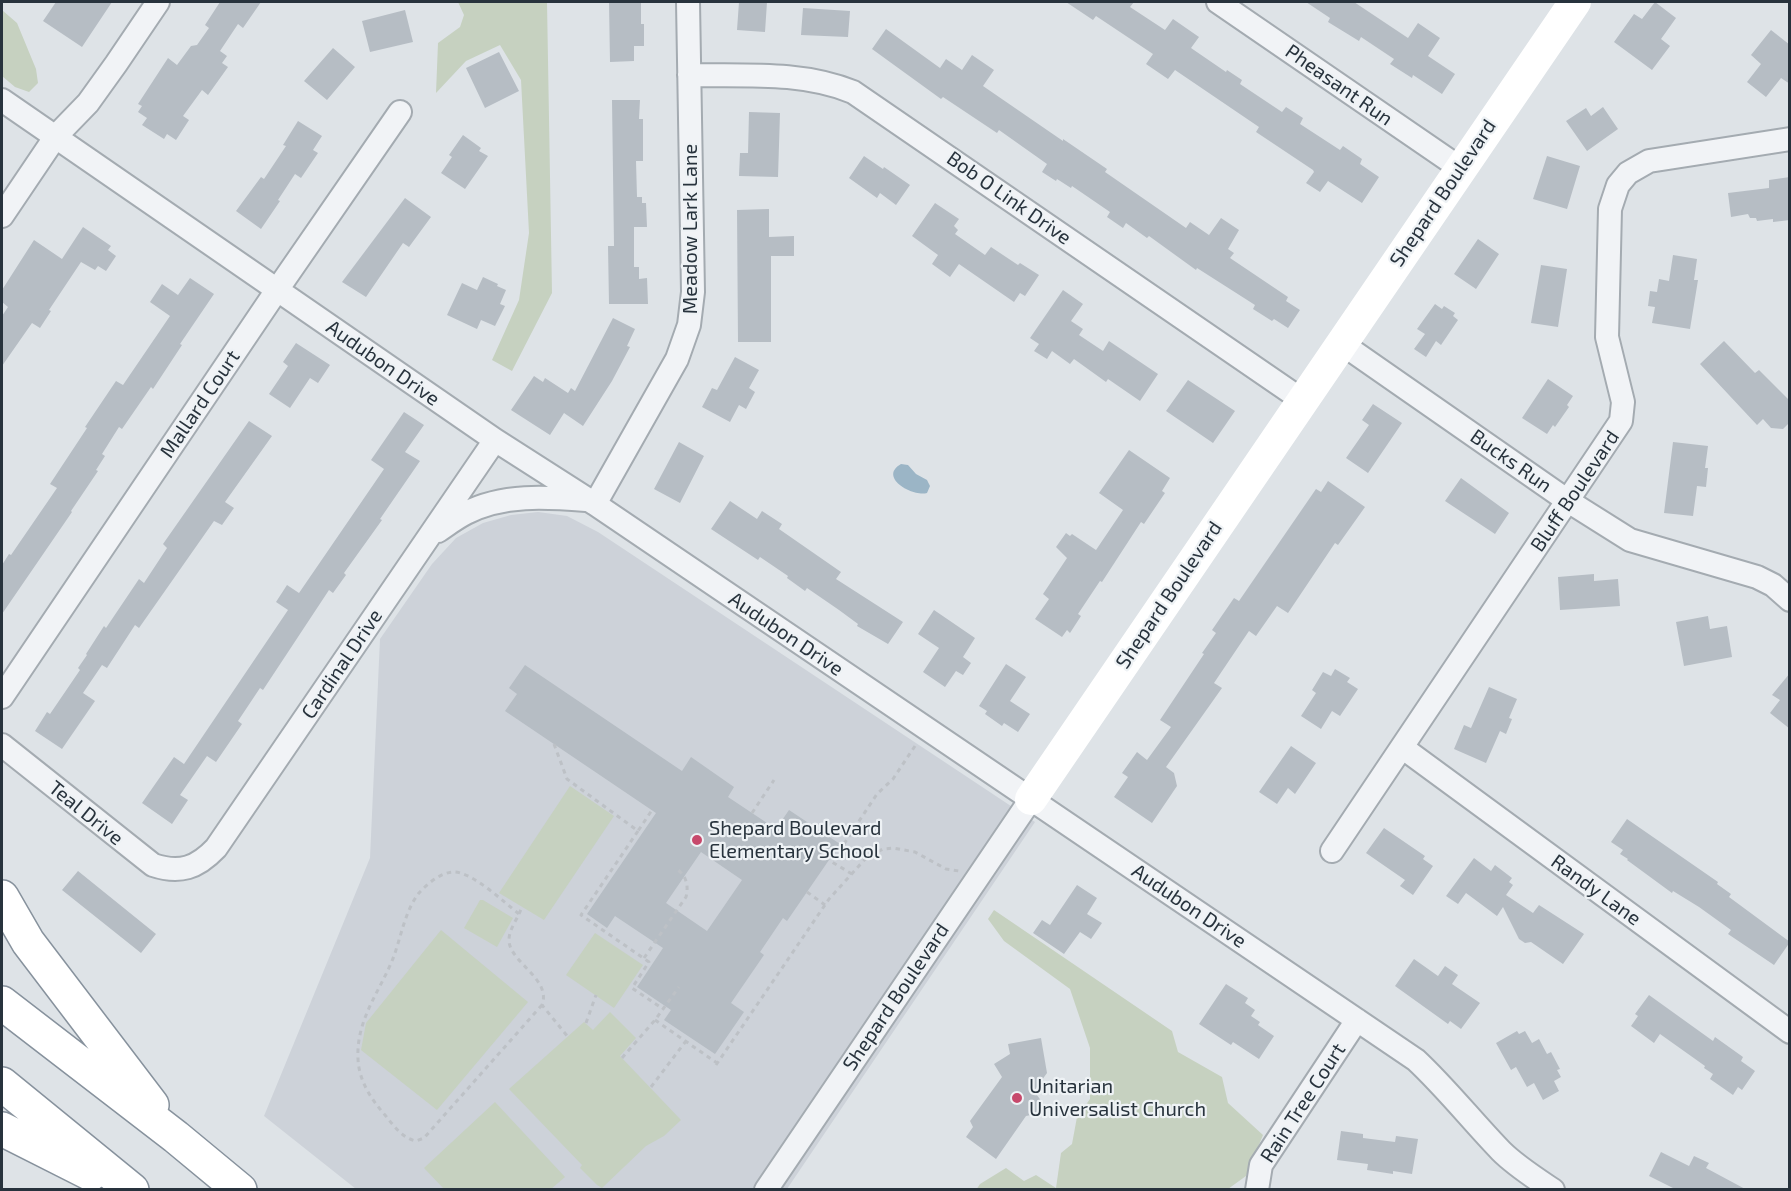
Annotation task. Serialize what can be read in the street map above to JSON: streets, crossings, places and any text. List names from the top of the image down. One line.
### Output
{"streets":{"street":["Pheasant Run","Shepard Boulevard","Bob O Link Drive","Meadow Lark Lane","Audubon Drive","Mallard Court","Bucks Run","Bluff Boulevard","Cardinal Drive","Teal Drive","Randy Lane","Rain Tree Court"]},"crossings":[["Pheasant Run","Shepard Boulevard"],["Shepard Boulevard","Bob O Link Drive"],["Shepard Boulevard","Audubon Drive"],["Shepard Boulevard","Bucks Run"],["Bob O Link Drive","Meadow Lark Lane"],["Meadow Lark Lane","Audubon Drive"],["Audubon Drive","Mallard Court"],["Audubon Drive","Cardinal Drive"],["Audubon Drive","Rain Tree Court"],["Bucks Run","Bluff Boulevard"],["Bluff Boulevard","Randy Lane"],["Cardinal Drive","Teal Drive"]],"places":["Shepard Boulevard Elementary School","Unitarian Universalist Church"]}
